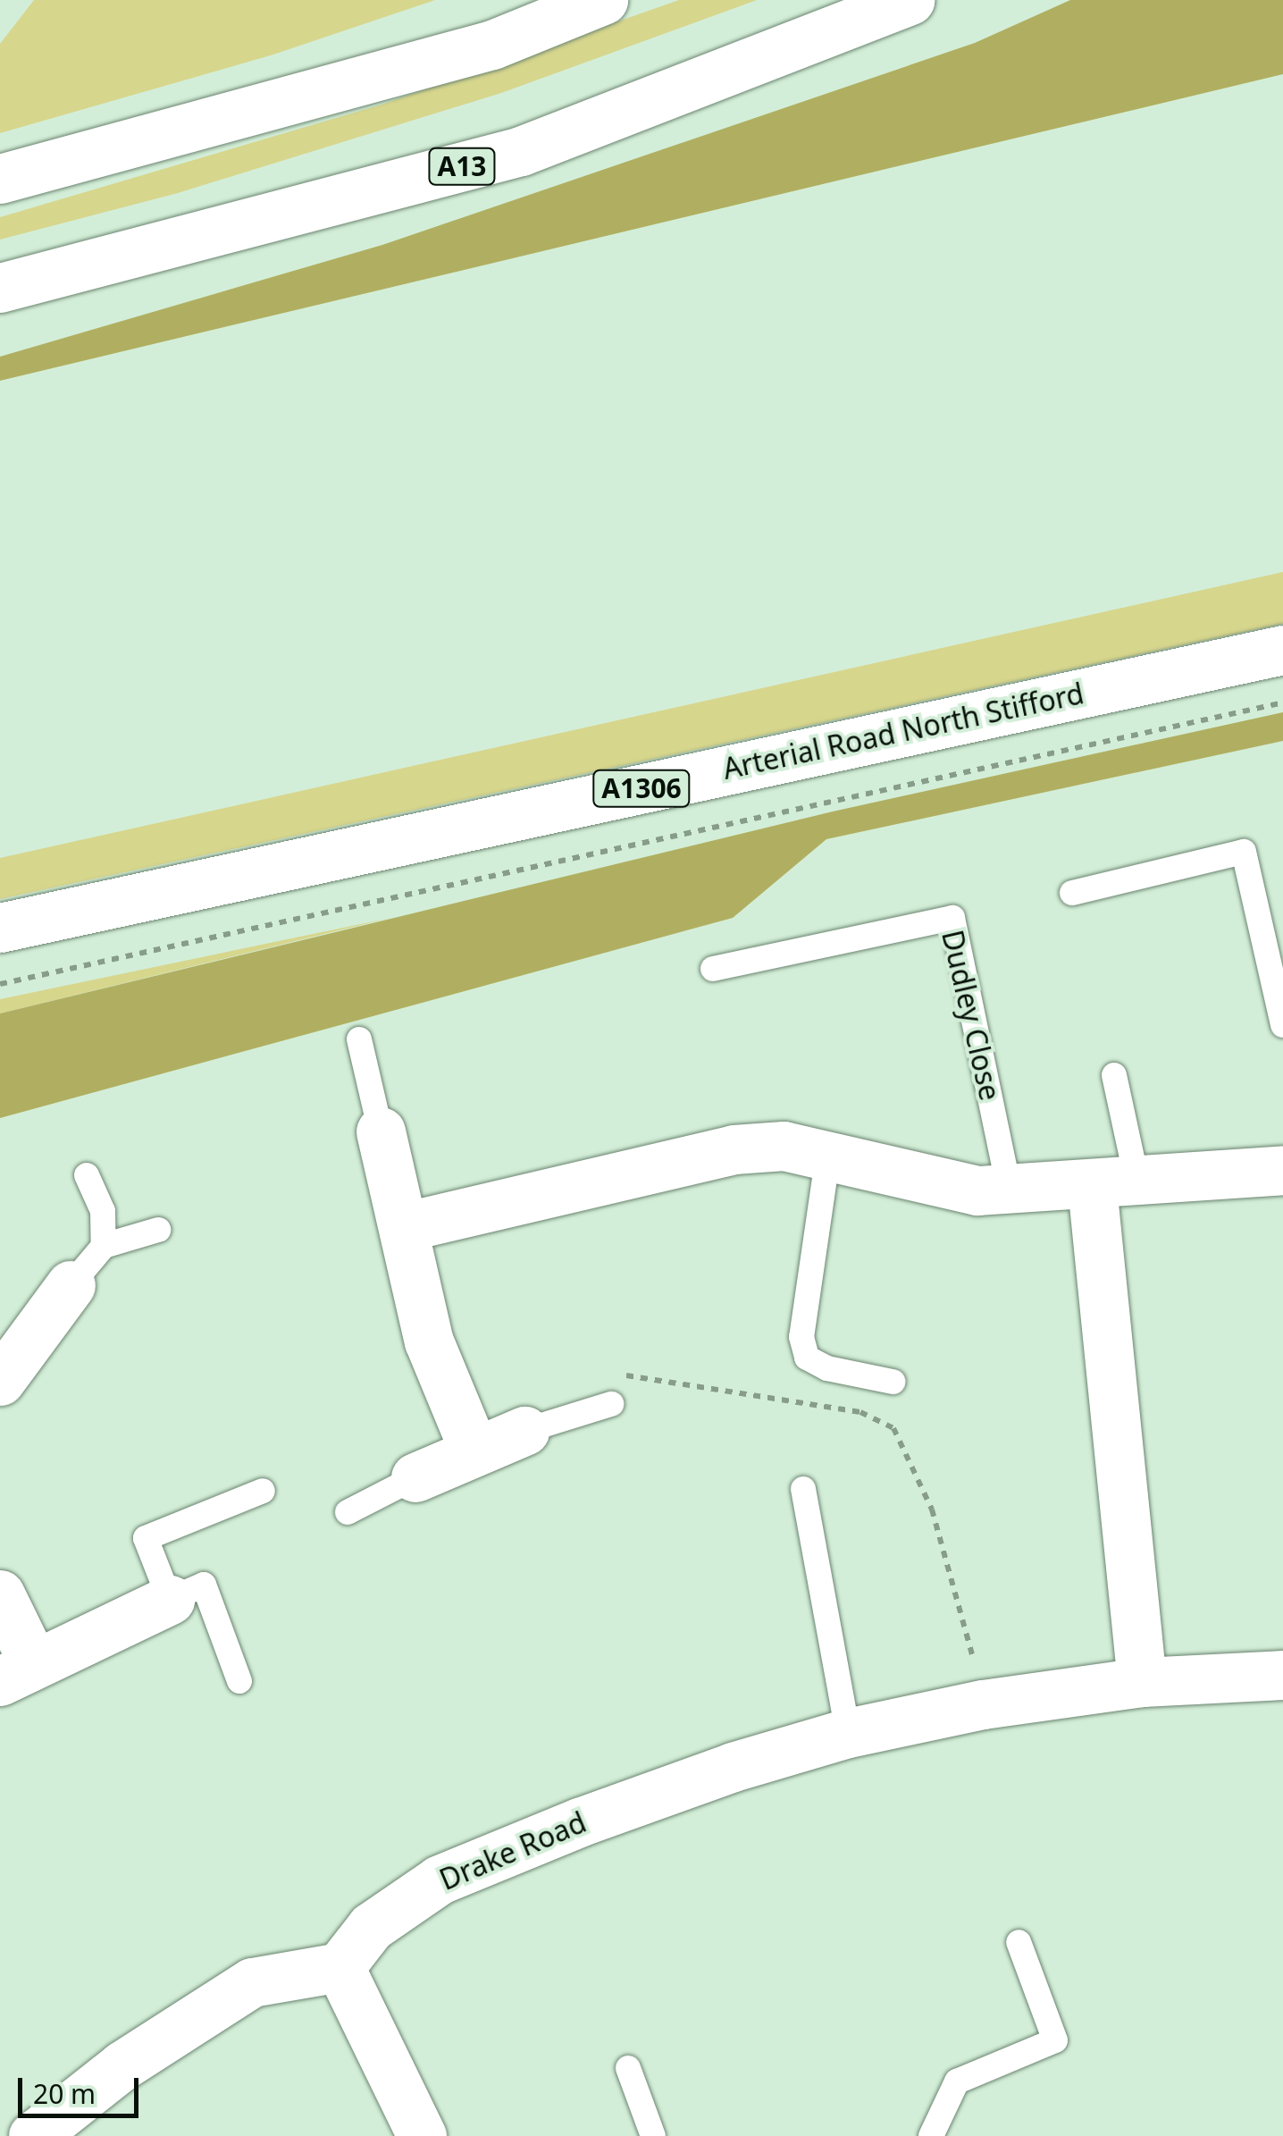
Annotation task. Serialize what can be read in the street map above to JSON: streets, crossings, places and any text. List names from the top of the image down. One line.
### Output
{"streets":{"main road":["A13","Arterial Road North Stifford","A1306","Drake Road"],"lane":["Dudley Close"]},"scale_bar":"20 m"}
